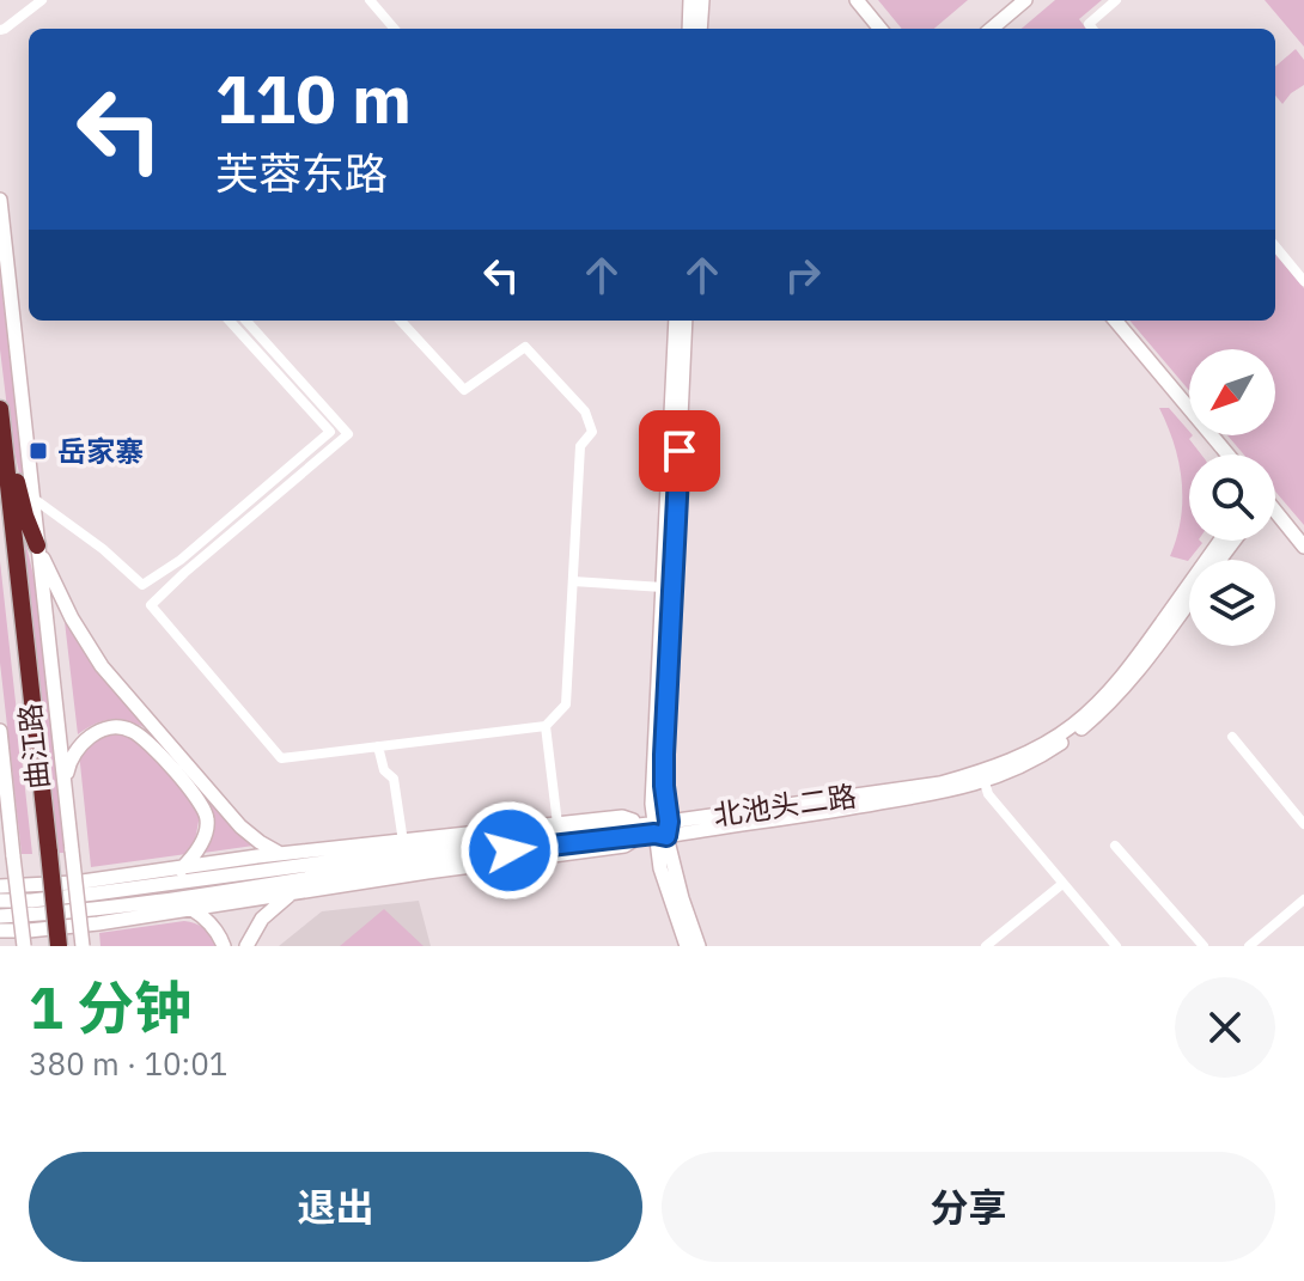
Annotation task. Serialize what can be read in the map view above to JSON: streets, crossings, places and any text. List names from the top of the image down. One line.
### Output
{"streets":{"highway":["曲江路"],"main road":["北池头二路"]},"places":{"transit":["岳家寨"]},"north":"bottom left","page":{"turn":["110 m","芙蓉东路"],"heading":["1 分钟","380 m · 10:01"],"buttons":["退出","分享"]}}
